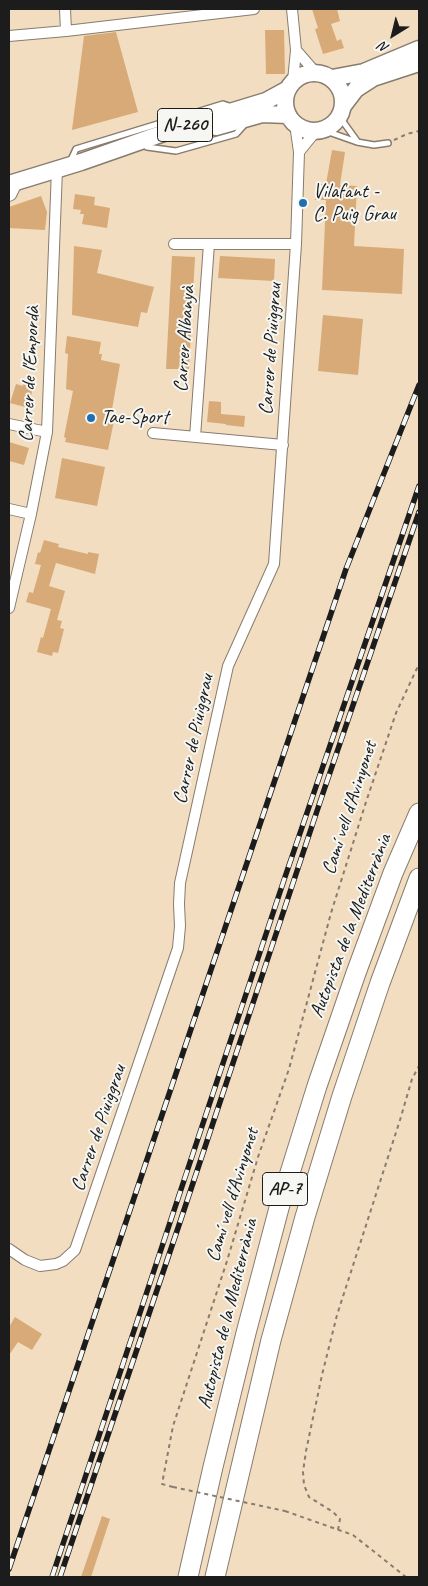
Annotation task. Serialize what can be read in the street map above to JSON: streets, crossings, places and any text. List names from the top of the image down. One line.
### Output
{"streets":{"highway":["Autopista de la Mediterrània","AP-7"],"main road":["N-260"],"street":["Carrer Albanyà","Carrer de Piuiggrau","Carrer de l'Empordà"],"path":["Camí vell d'Avinyonet"]},"crossings":[["N-260","Carrer de Piuiggrau"],["N-260","Carrer de l'Empordà"]],"places":["Vilafant - C. Puig Grau","Tae-Sport"],"north":"bottom left"}
